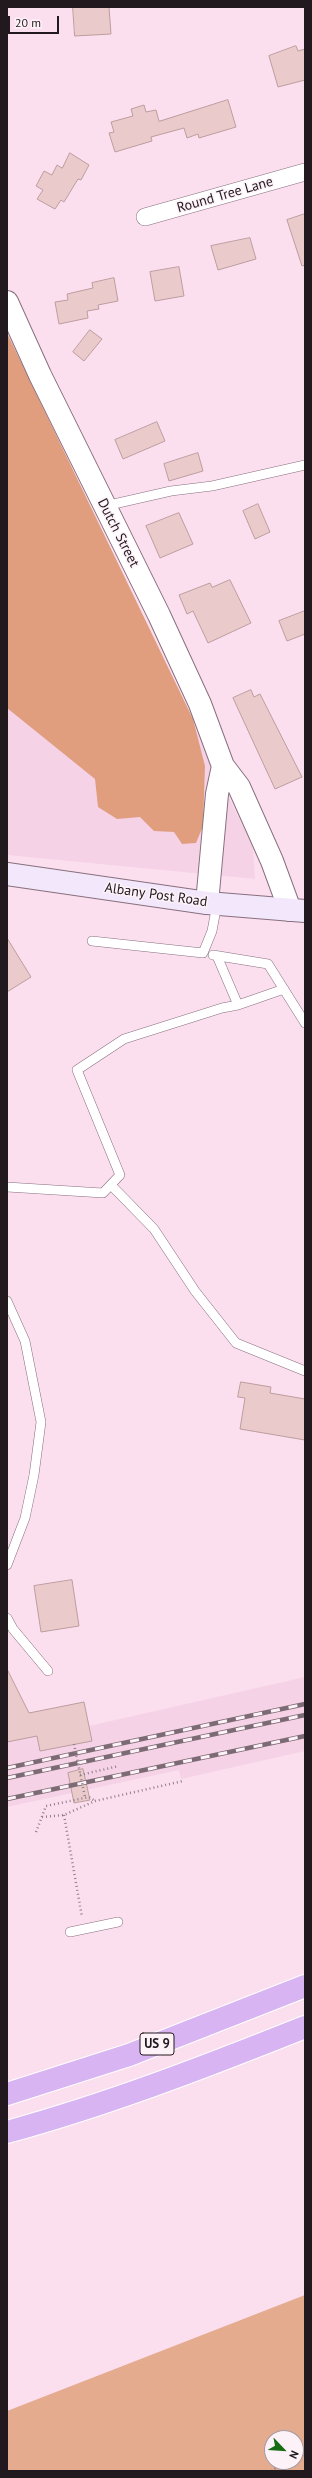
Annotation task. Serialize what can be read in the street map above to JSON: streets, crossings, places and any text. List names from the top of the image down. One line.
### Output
{"streets":{"highway":["US 9"],"main road":["Albany Post Road"],"street":["Round Tree Lane","Dutch Street"]},"scale_bar":"20 m","north":"bottom right"}
